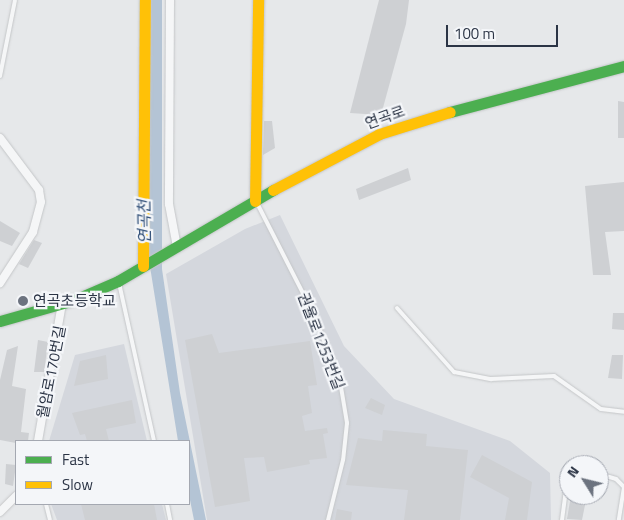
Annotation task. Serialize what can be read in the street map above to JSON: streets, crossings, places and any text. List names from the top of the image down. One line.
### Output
{"streets":{"street":["연곡로","월암로170번길"],"lane":["권율로1253번길"]},"crossings":[["연곡로","권율로1253번길"]],"water":["연곡천"],"places":["연곡초등학교"],"legend":["Fast","Slow"],"scale_bar":"100 m","north":"top left"}
